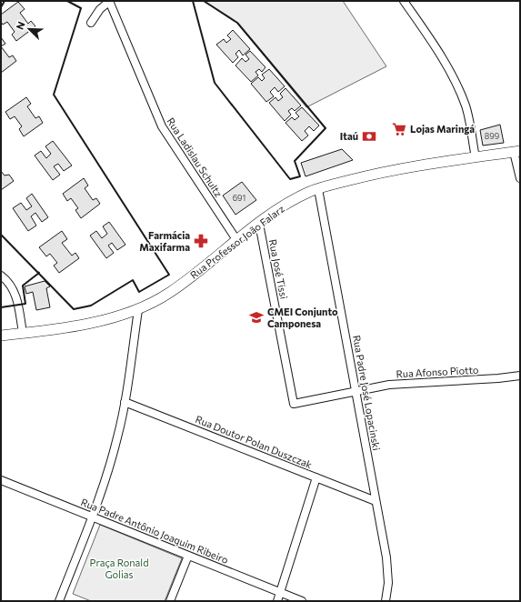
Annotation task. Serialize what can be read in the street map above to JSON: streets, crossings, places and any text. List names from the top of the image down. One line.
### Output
{"streets":{"main road":["Rua Professor João Falarz"],"street":["Rua Ladislau Schultz","Rua José Tissi","Rua Afonso Piotto","Rua Padre José Lopacinski","Rua Doutor Polan Duszczak","Rua Padre Antônio Joaquim Ribeiro"]},"crossings":[["Rua Ladislau Schultz","Rua Professor João Falarz"],["Rua Professor João Falarz","Rua José Tissi"],["Rua Professor João Falarz","Rua Padre José Lopacinski"],["Rua José Tissi","Rua Afonso Piotto"],["Rua Afonso Piotto","Rua Padre José Lopacinski"],["Rua Padre José Lopacinski","Rua Doutor Polan Duszczak"]],"parks":["Praça Ronald Golias"],"places":{"supermarket":["Lojas Maringá"],"bank":["Itaú"],"pharmacy":["Farmácia Maxifarma"],"school or university":["CMEI Conjunto Camponesa"]},"house_numbers":["899","691"],"north":"top left"}
